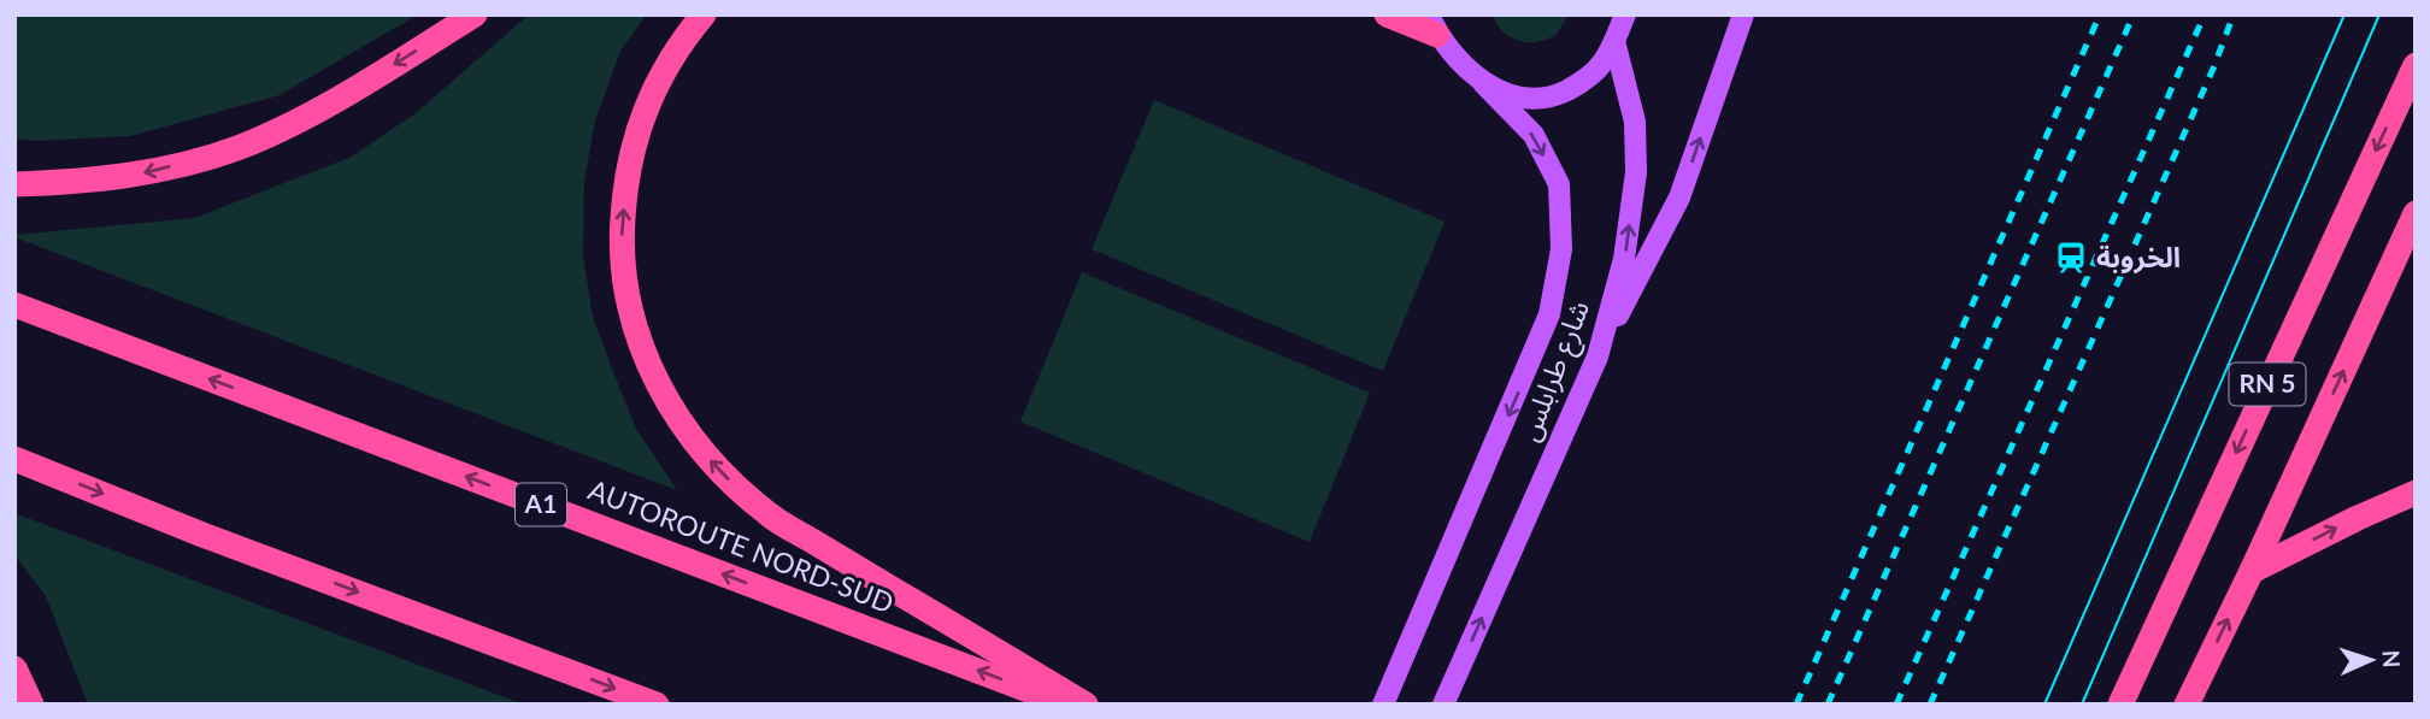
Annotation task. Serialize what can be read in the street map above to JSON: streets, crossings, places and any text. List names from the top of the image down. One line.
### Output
{"streets":{"highway":["RN 5","A1","AUTOROUTE NORD-SUD"],"main road":["شارع طرابلس"]},"places":{"station":["الخروبة"]},"north":"right"}
